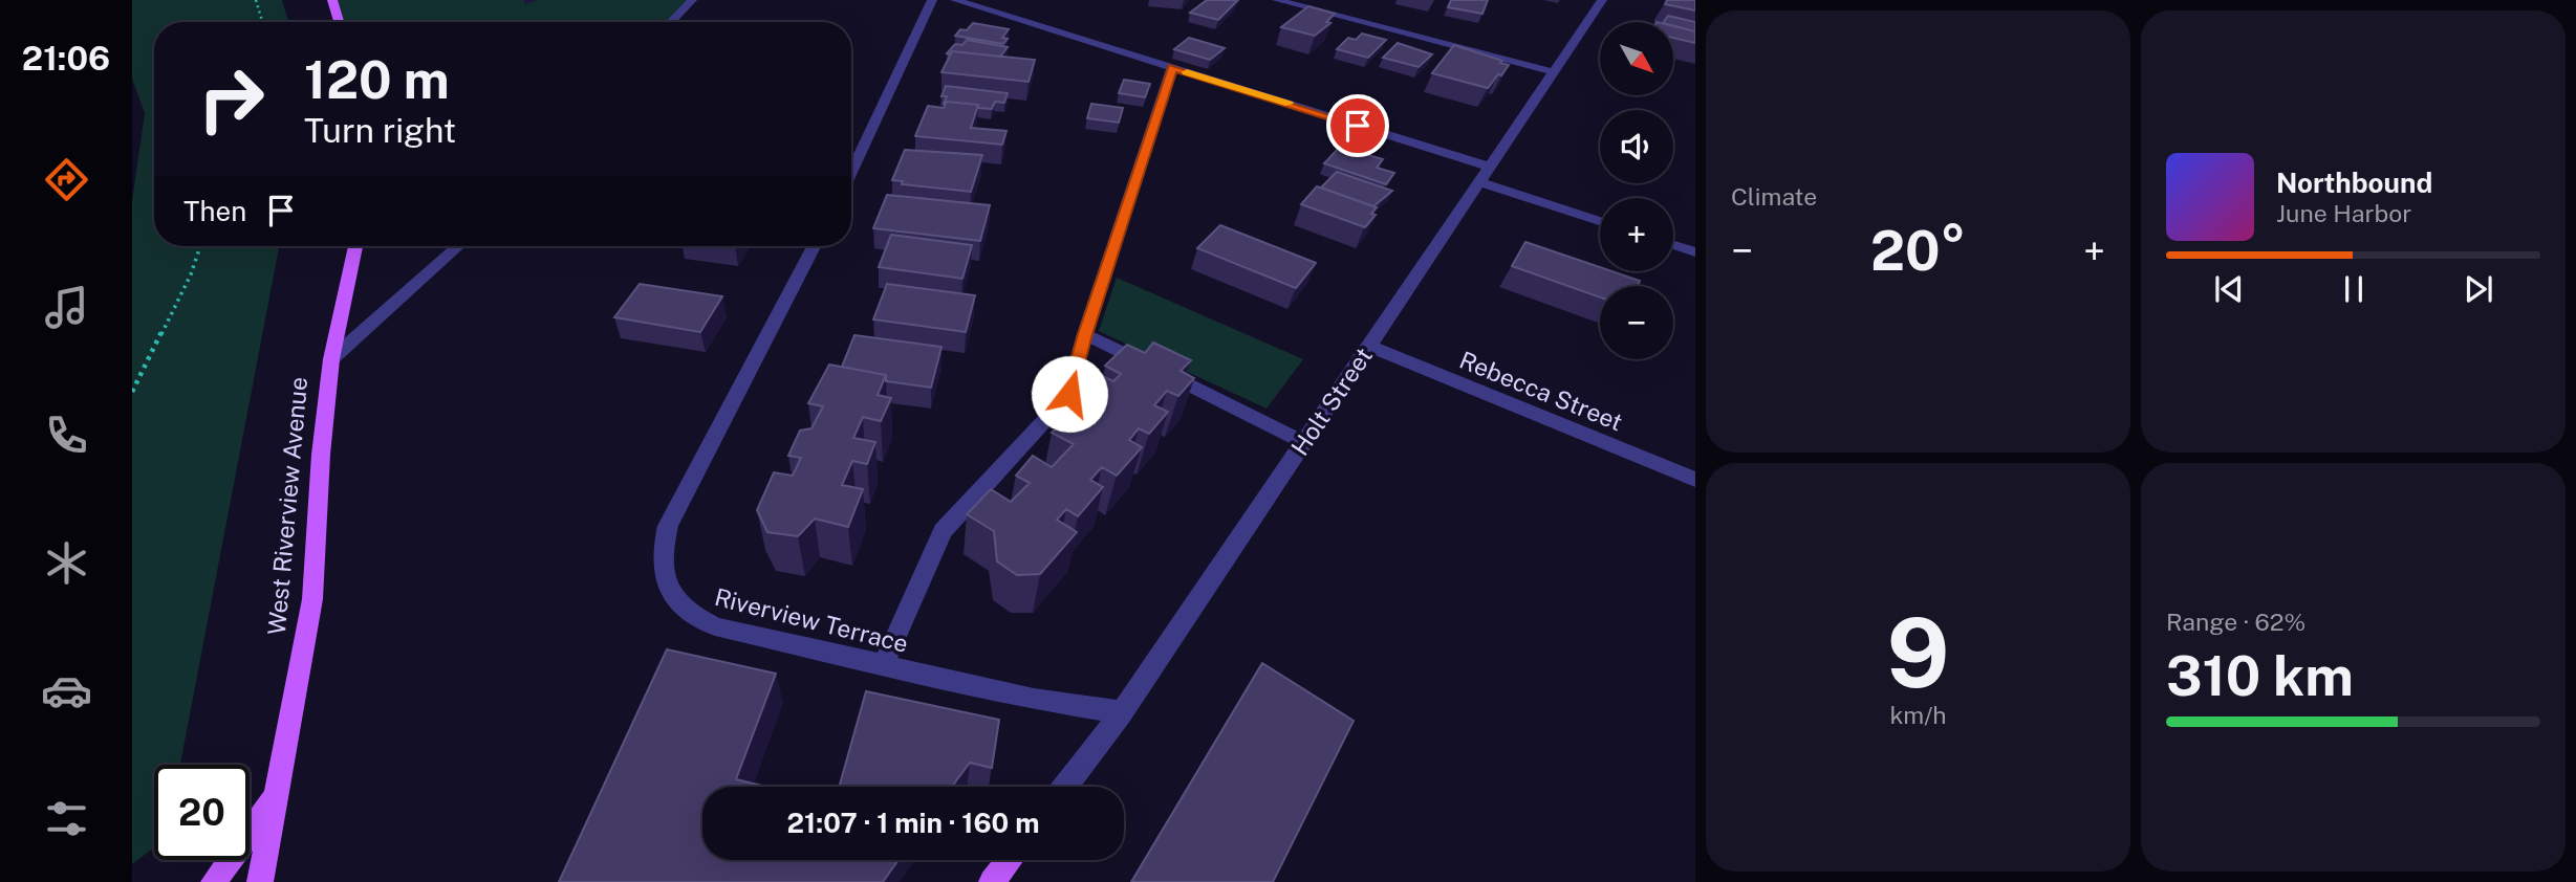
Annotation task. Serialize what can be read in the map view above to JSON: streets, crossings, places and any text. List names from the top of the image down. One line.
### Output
{"streets":{"main road":["West Riverview Avenue"],"street":["Rebecca Street","Holt Street","Riverview Terrace"]},"crossings":[["Rebecca Street","Holt Street"],["Holt Street","Riverview Terrace"]],"north":"bottom right","page":{"tabs":"21:06","tile":["Climate",["9","km/h"],["Range · 62%","310 km"]],"map_buttons":["+","−"],"turn":["120 m","Turn right"],"song":["Northbound","June Harbor"],"then":"Then","heat":["−","20°","+"],"limit":"20","trip":"21:07 · 1 min · 160 m"}}
